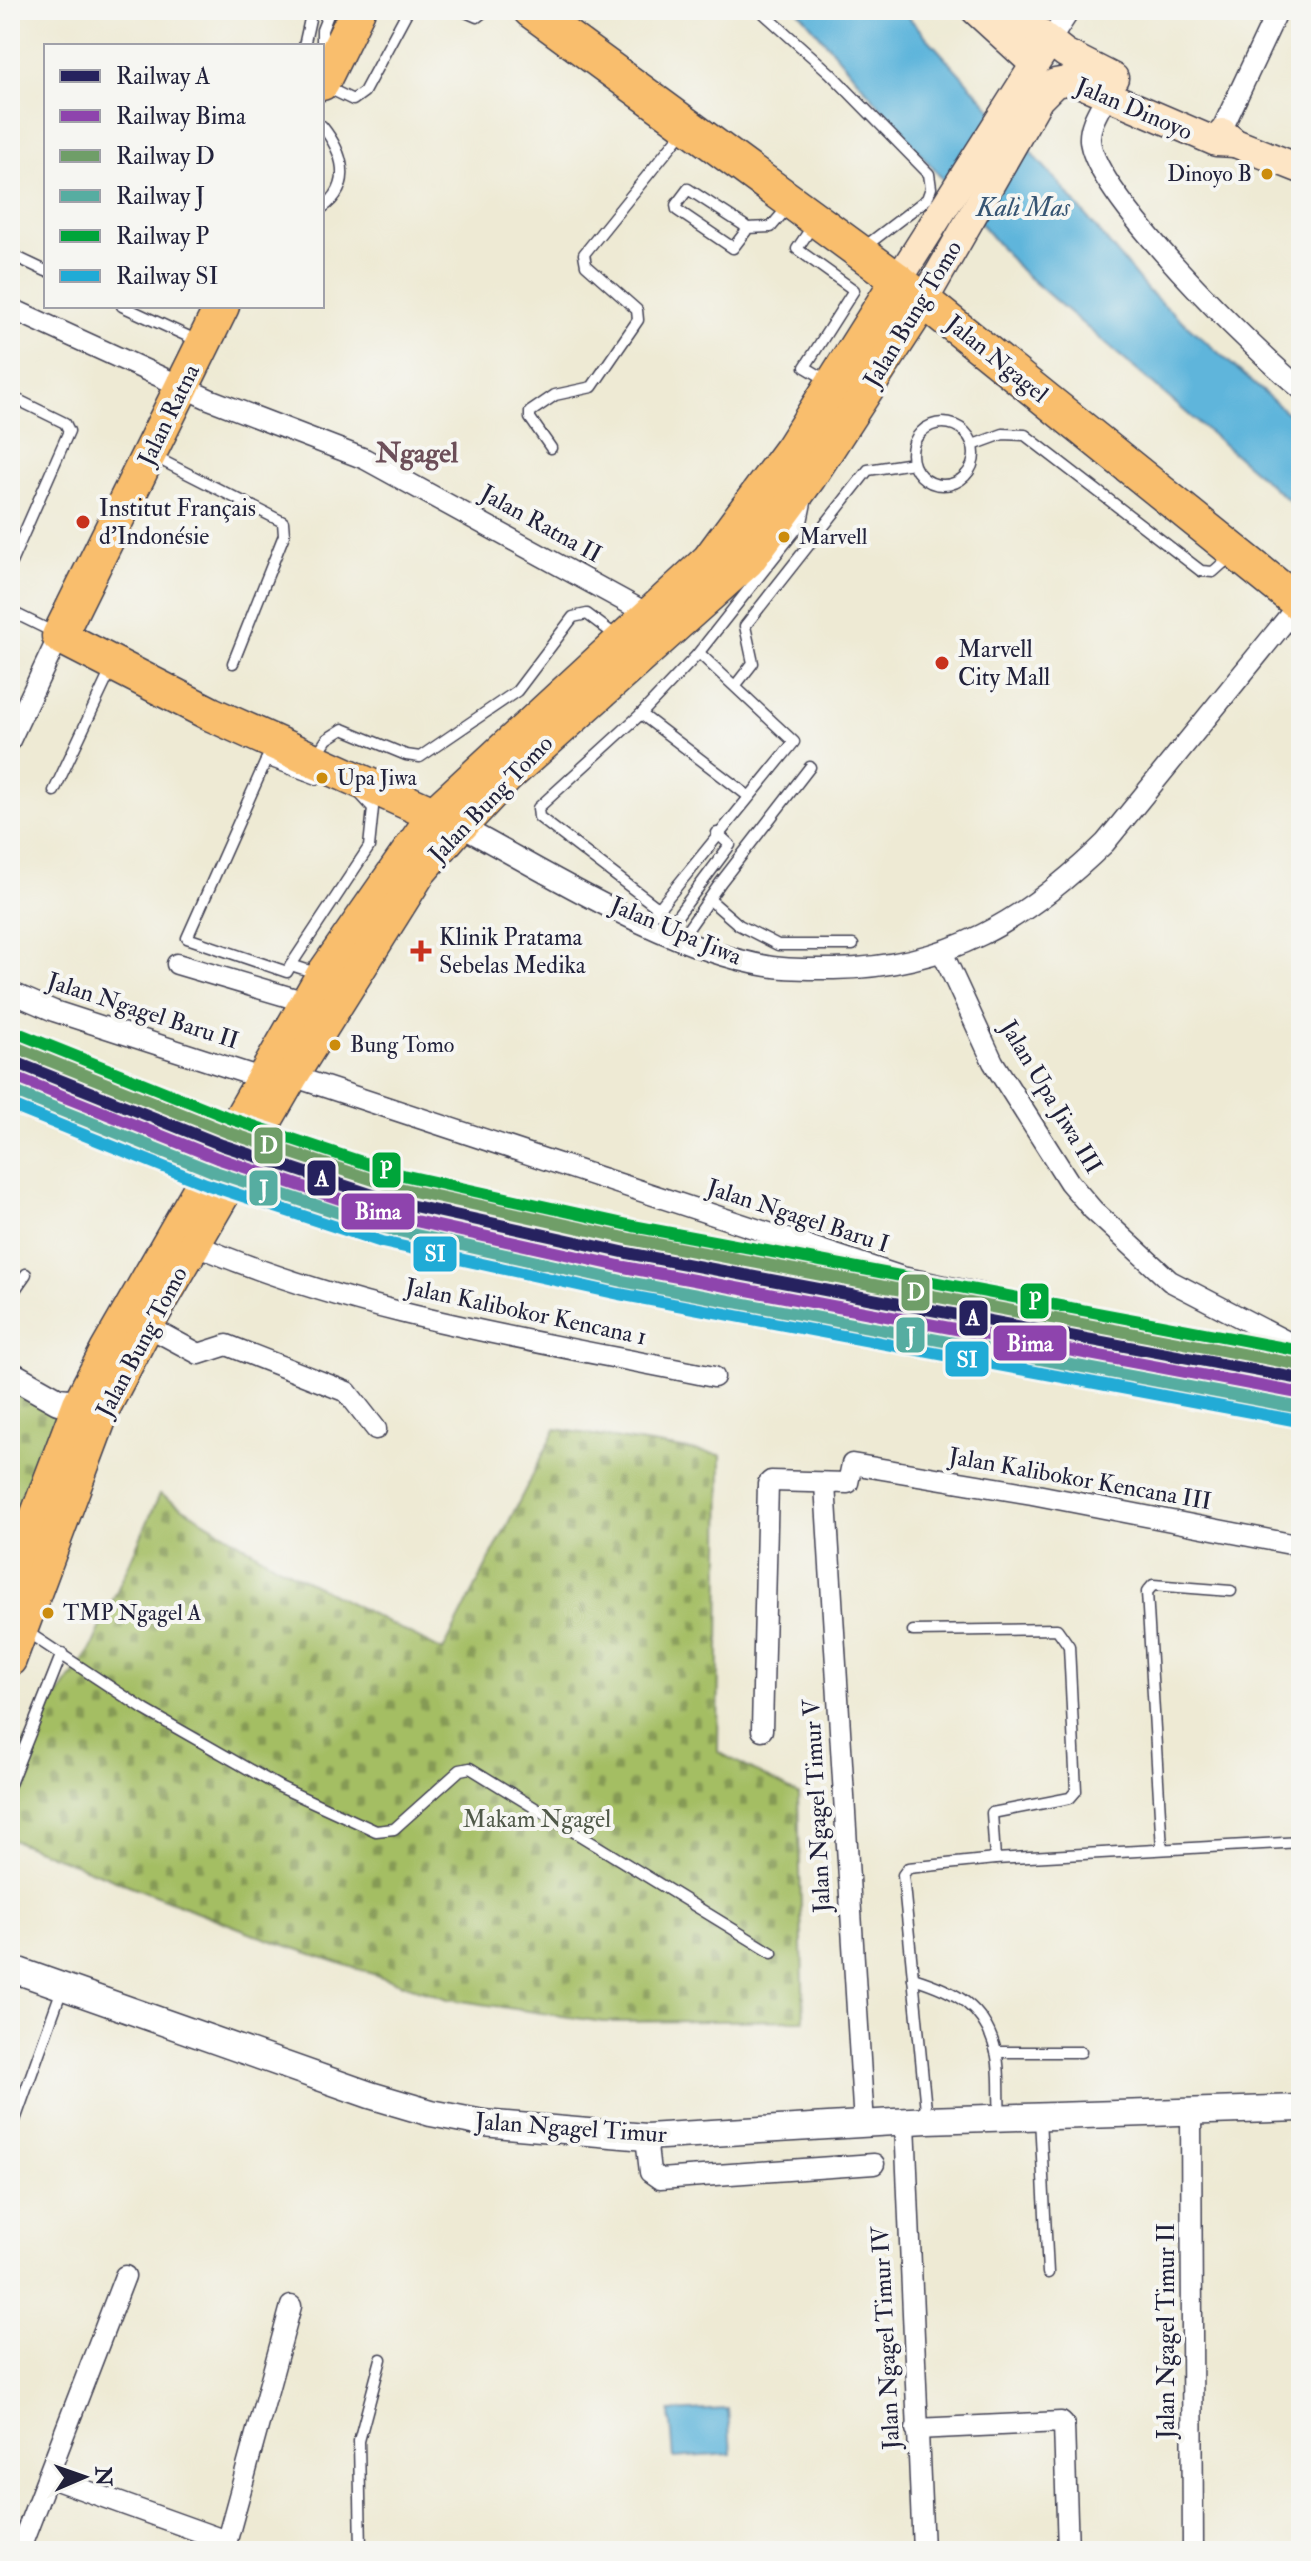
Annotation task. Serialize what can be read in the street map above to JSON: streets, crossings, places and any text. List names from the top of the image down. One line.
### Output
{"streets":{"highway":["Jalan Bung Tomo","Jalan Ngagel","Jalan Ratna","Jalan Upa Jiwa"],"main road":["Jalan Dinoyo"],"street":["Jalan Ratna II","Jalan Ngagel Baru II","Jalan Upa Jiwa III","Jalan Ngagel Baru I","Jalan Kalibokor Kencana 1","Jalan Kalibokor Kencana III","Jalan Ngagel Timur V","Jalan Ngagel Timur","Jalan Ngagel Timur II","Jalan Ngagel Timur IV"]},"crossings":[["Jalan Dinoyo","Jalan Bung Tomo"],["Jalan Bung Tomo","Jalan Ngagel"],["Jalan Bung Tomo","Jalan Ratna II"],["Jalan Bung Tomo","Jalan Upa Jiwa"],["Jalan Bung Tomo","Jalan Ngagel Baru II"],["Jalan Bung Tomo","Jalan Ngagel Baru I"],["Jalan Bung Tomo","Jalan Kalibokor Kencana 1"],["Jalan Ngagel","Jalan Upa Jiwa"],["Jalan Ratna","Jalan Ratna II"],["Jalan Ratna","Jalan Upa Jiwa"],["Jalan Upa Jiwa","Jalan Upa Jiwa III"],["Jalan Ngagel Baru II","Jalan Ngagel Baru I"],["Jalan Kalibokor Kencana III","Jalan Ngagel Timur V"],["Jalan Ngagel Timur V","Jalan Ngagel Timur"],["Jalan Ngagel Timur","Jalan Ngagel Timur II"],["Jalan Ngagel Timur","Jalan Ngagel Timur IV"]],"districts":["Ngagel"],"water":["Kali Mas"],"parks":["Makam Ngagel"],"places":{"other":["Dinoyo B","Institut Français d'Indonésie","Marvell","Marvell City Mall","Upa Jiwa","Bung Tomo","TMP Ngagel A"],"health":["Klinik Pratama Sebelas Medika"]},"lines":["rail line P","rail line D","rail line A","rail line Bima","rail line J","rail line SI"],"legend":["Railway A","Railway Bima","Railway D","Railway J","Railway P","Railway SI"],"north":"right"}
